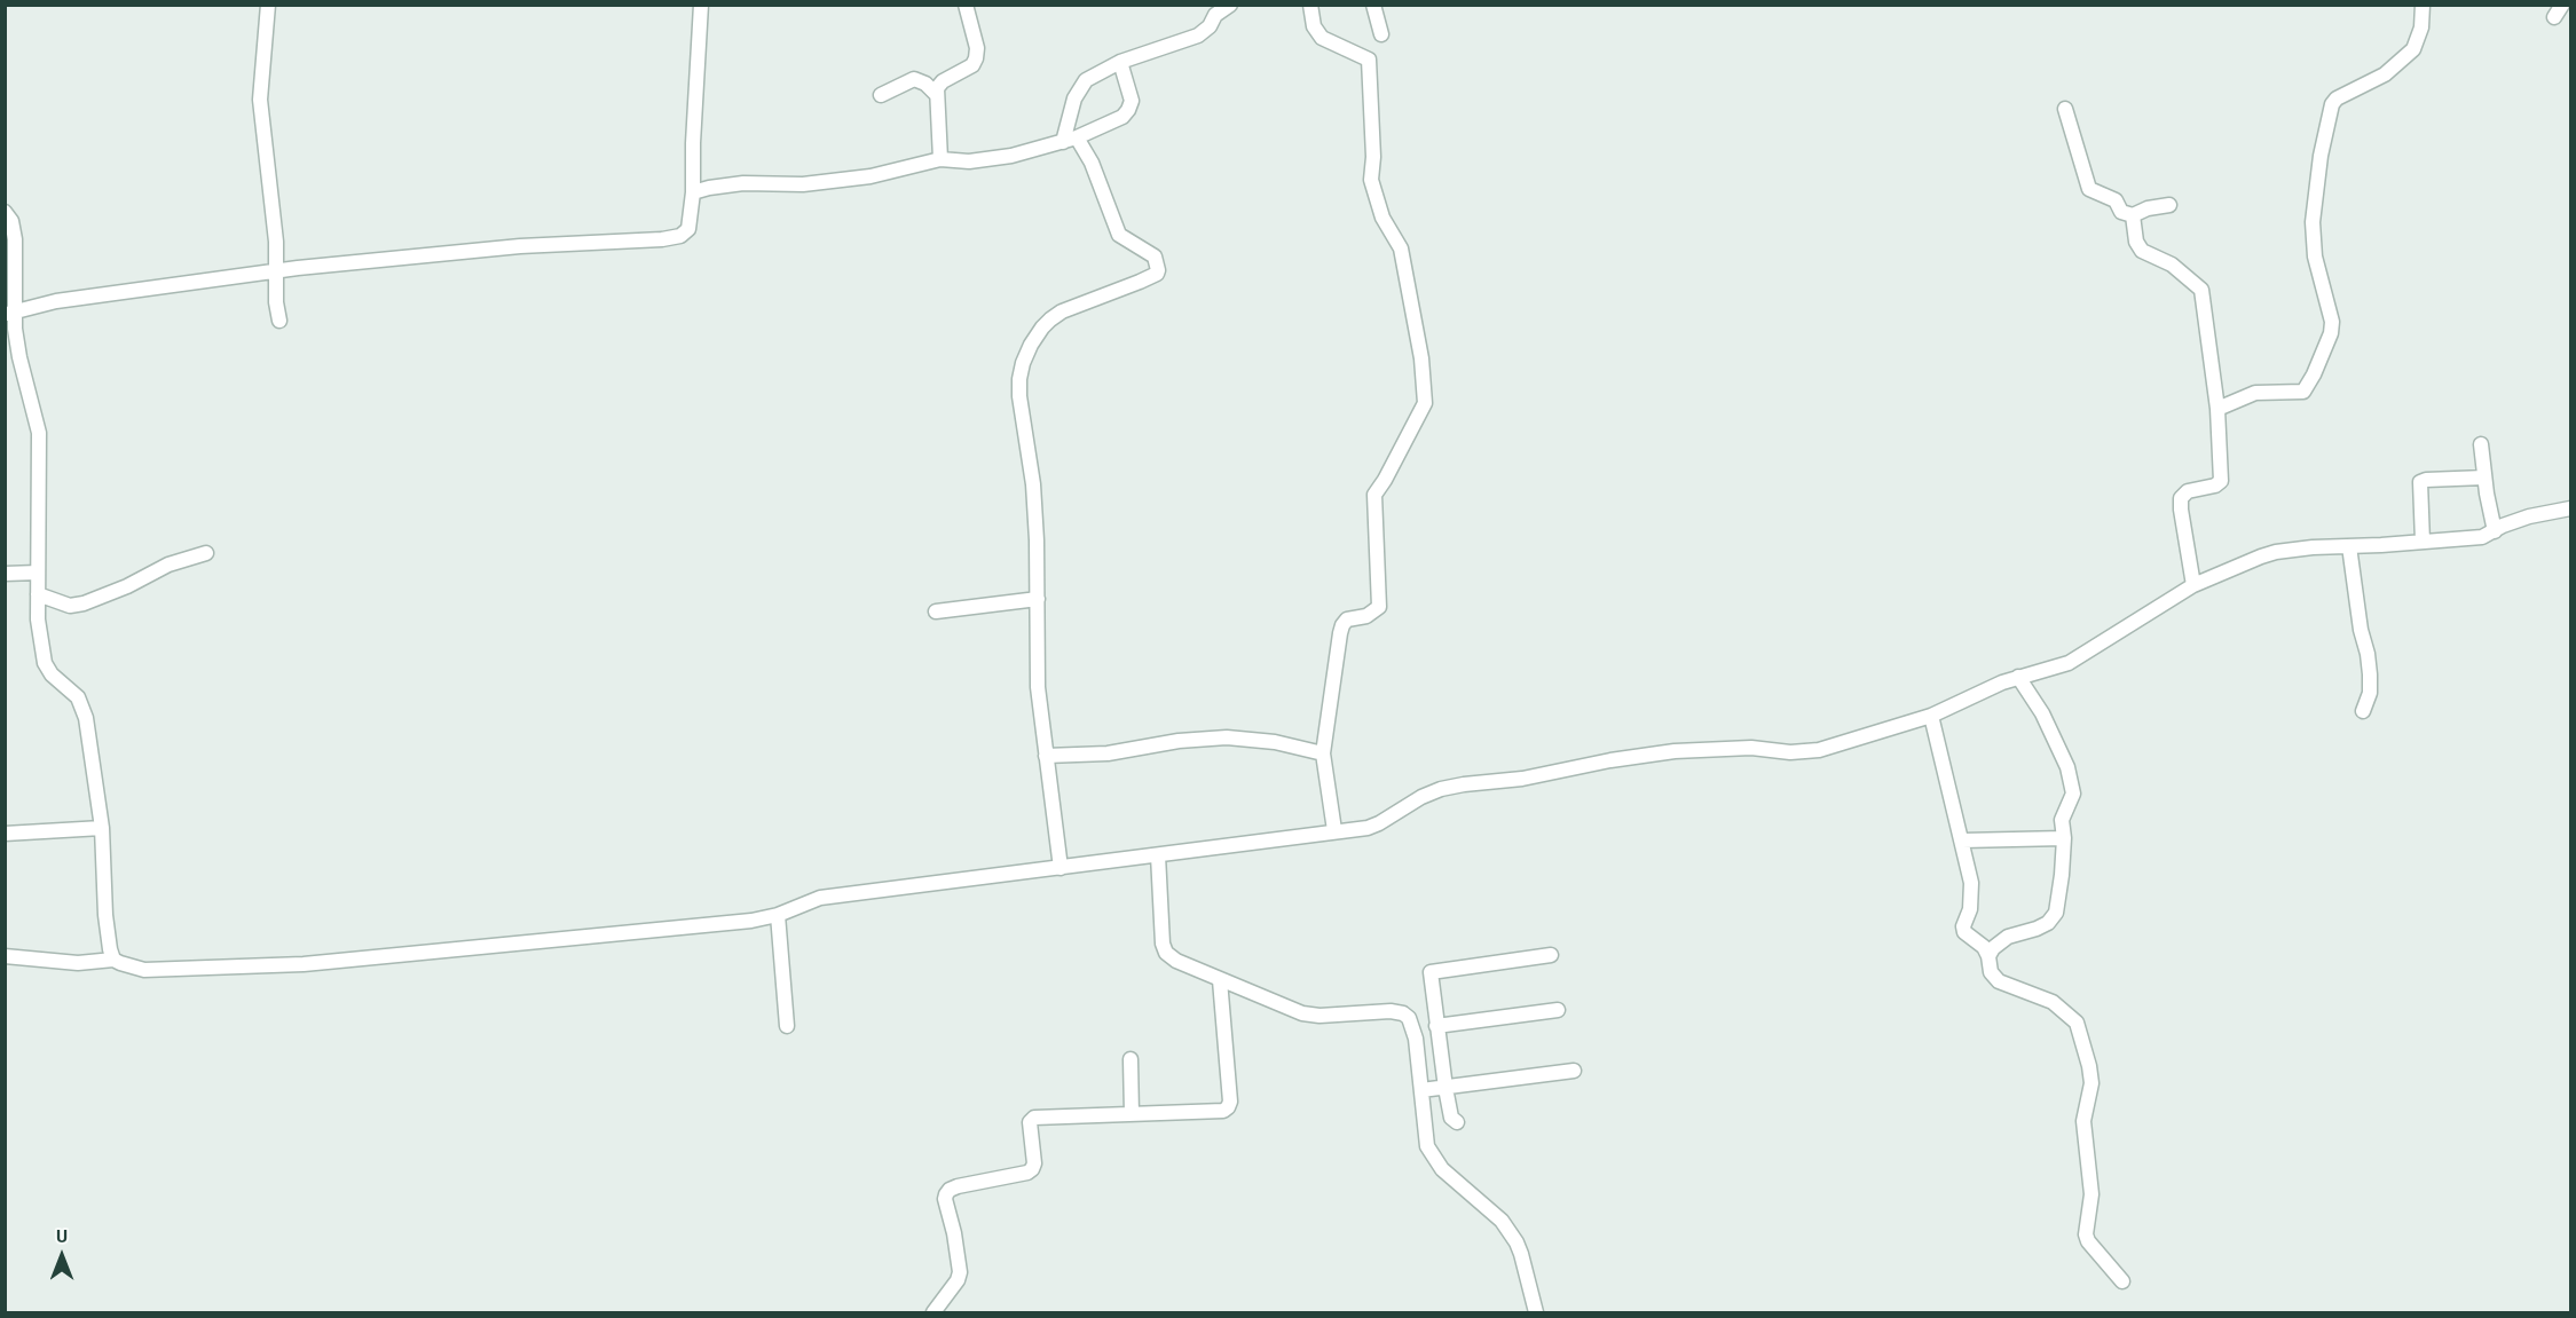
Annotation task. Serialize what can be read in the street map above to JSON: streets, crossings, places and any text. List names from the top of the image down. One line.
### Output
{"north":"top"}
